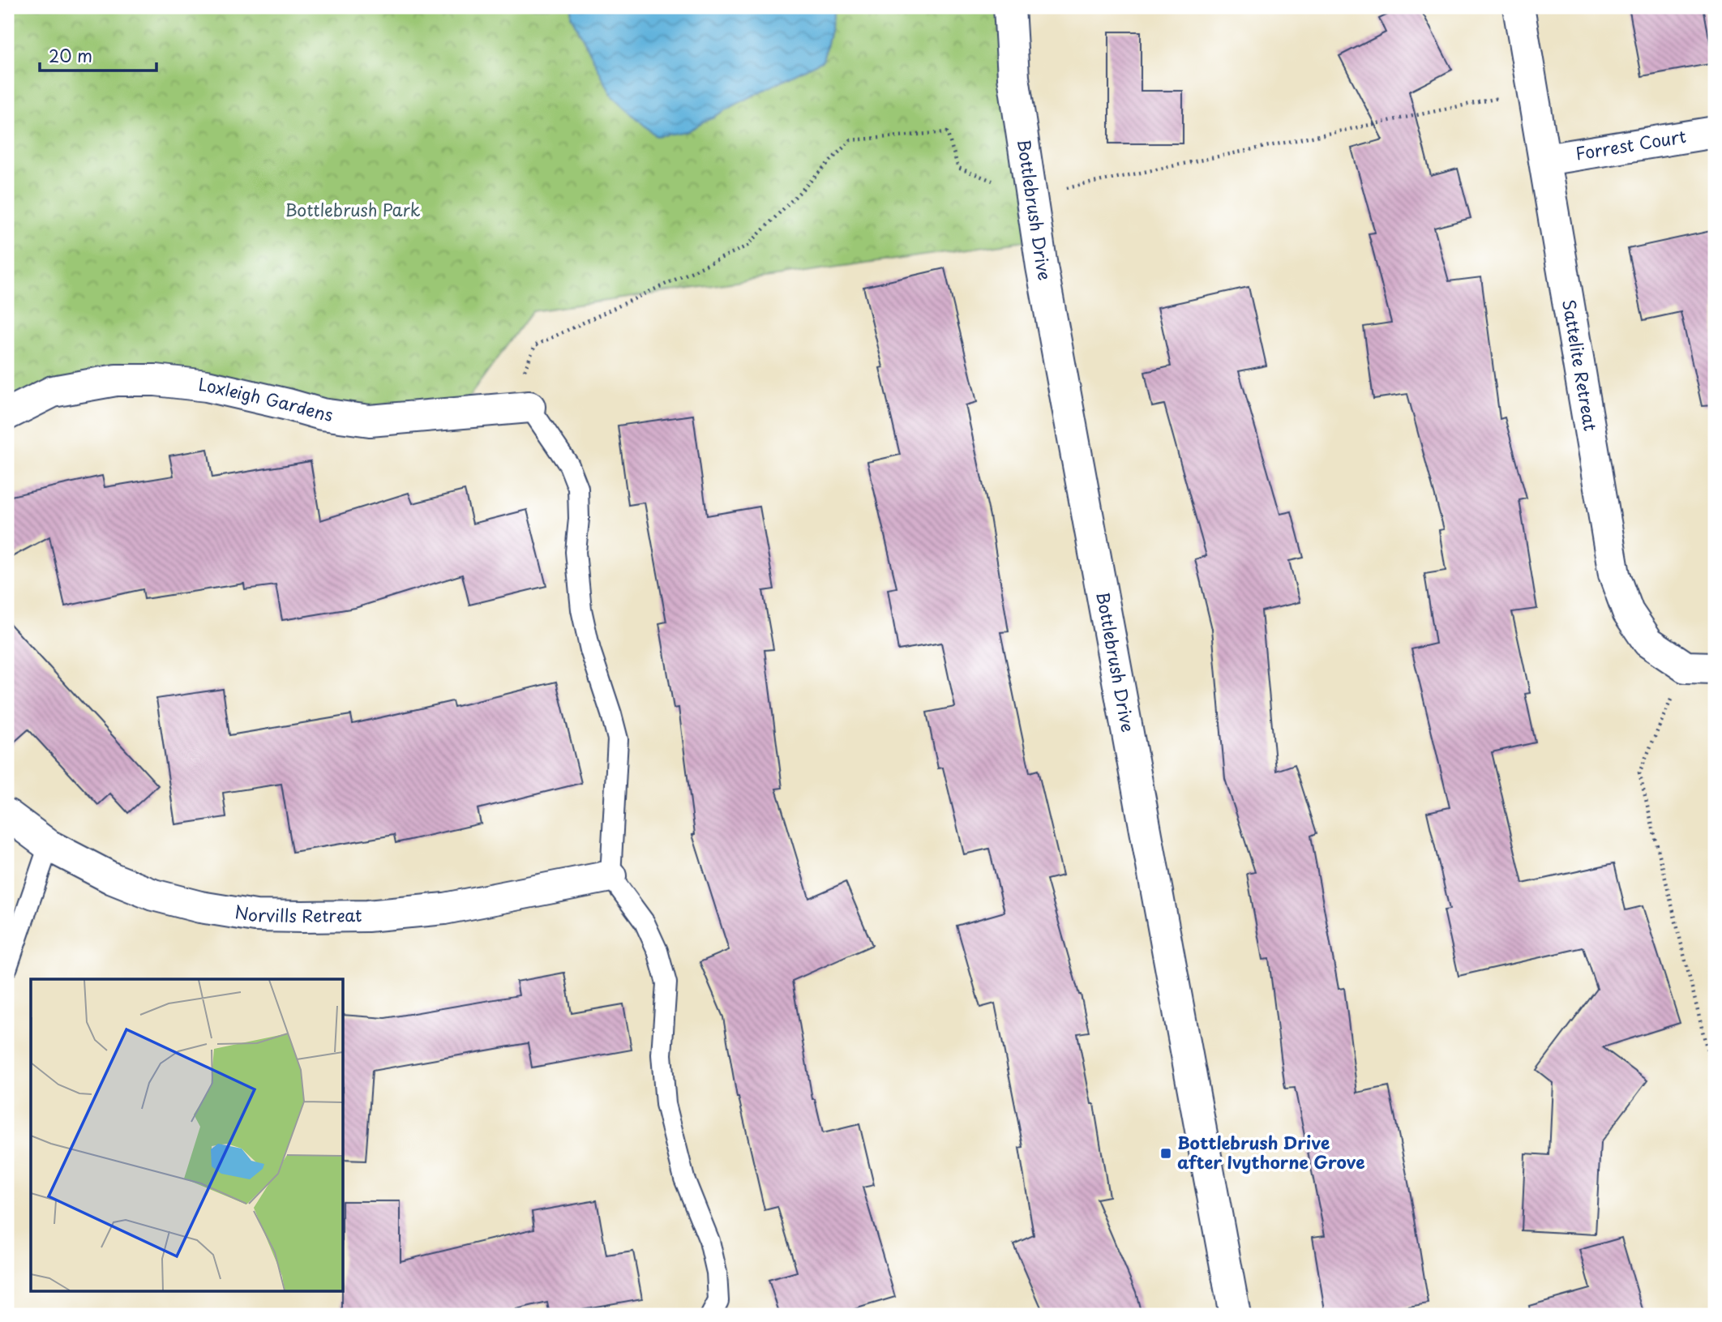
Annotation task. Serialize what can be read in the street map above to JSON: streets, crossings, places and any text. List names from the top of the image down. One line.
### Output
{"streets":{"street":["Forrest Court","Bottlebrush Drive","Sattelite Retreat","Loxleigh Gardens","Norvills Retreat"]},"crossings":[["Forrest Court","Sattelite Retreat"]],"parks":["Bottlebrush Park"],"places":{"transit":["Bottlebrush Drive after Ivythorne Grove"]},"scale_bar":"20 m"}
